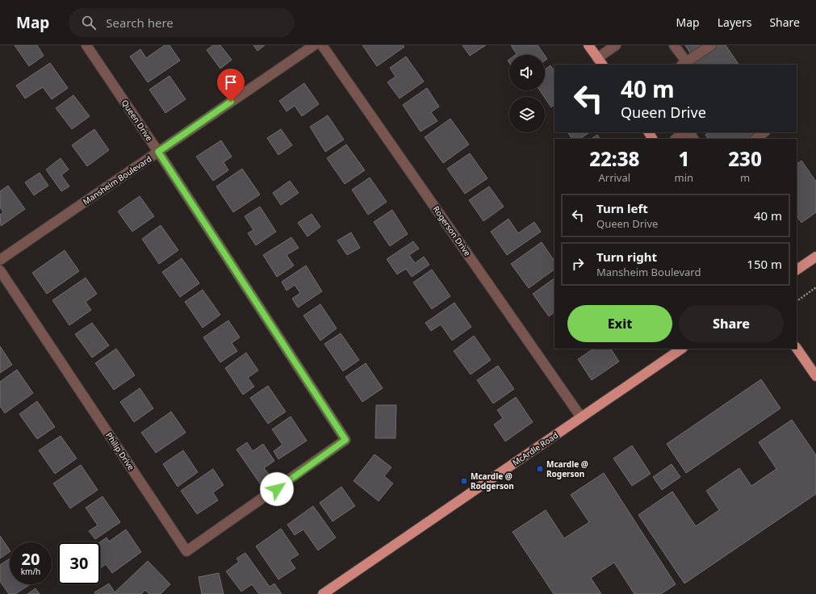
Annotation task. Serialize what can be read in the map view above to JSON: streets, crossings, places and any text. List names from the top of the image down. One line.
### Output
{"streets":{"main road":["McArdle Road"],"street":["Queen Drive","Mansheim Boulevard","Rogerson Drive","Philip Drive"]},"crossings":[["Queen Drive","Mansheim Boulevard"],["Queen Drive","Philip Drive"],["Rogerson Drive","McArdle Road"]],"places":{"transit":["Mcardle @ Rogerson","Mcardle @ Rodgerson"]},"page":{"header":"Map","search":"Search here","nav":["Map","Layers","Share"],"turn":["40 m","Queen Drive"],"eta":["22:38","Arrival","1","min","230","m"],"list":[{"name":"Turn left","note":"Queen Drive","value":"40 m"},{"name":"Turn right","note":"Mansheim Boulevard","value":"150 m"}],"buttons":["Exit","Share"],"speed":"20 km/h","limit":"30"}}
